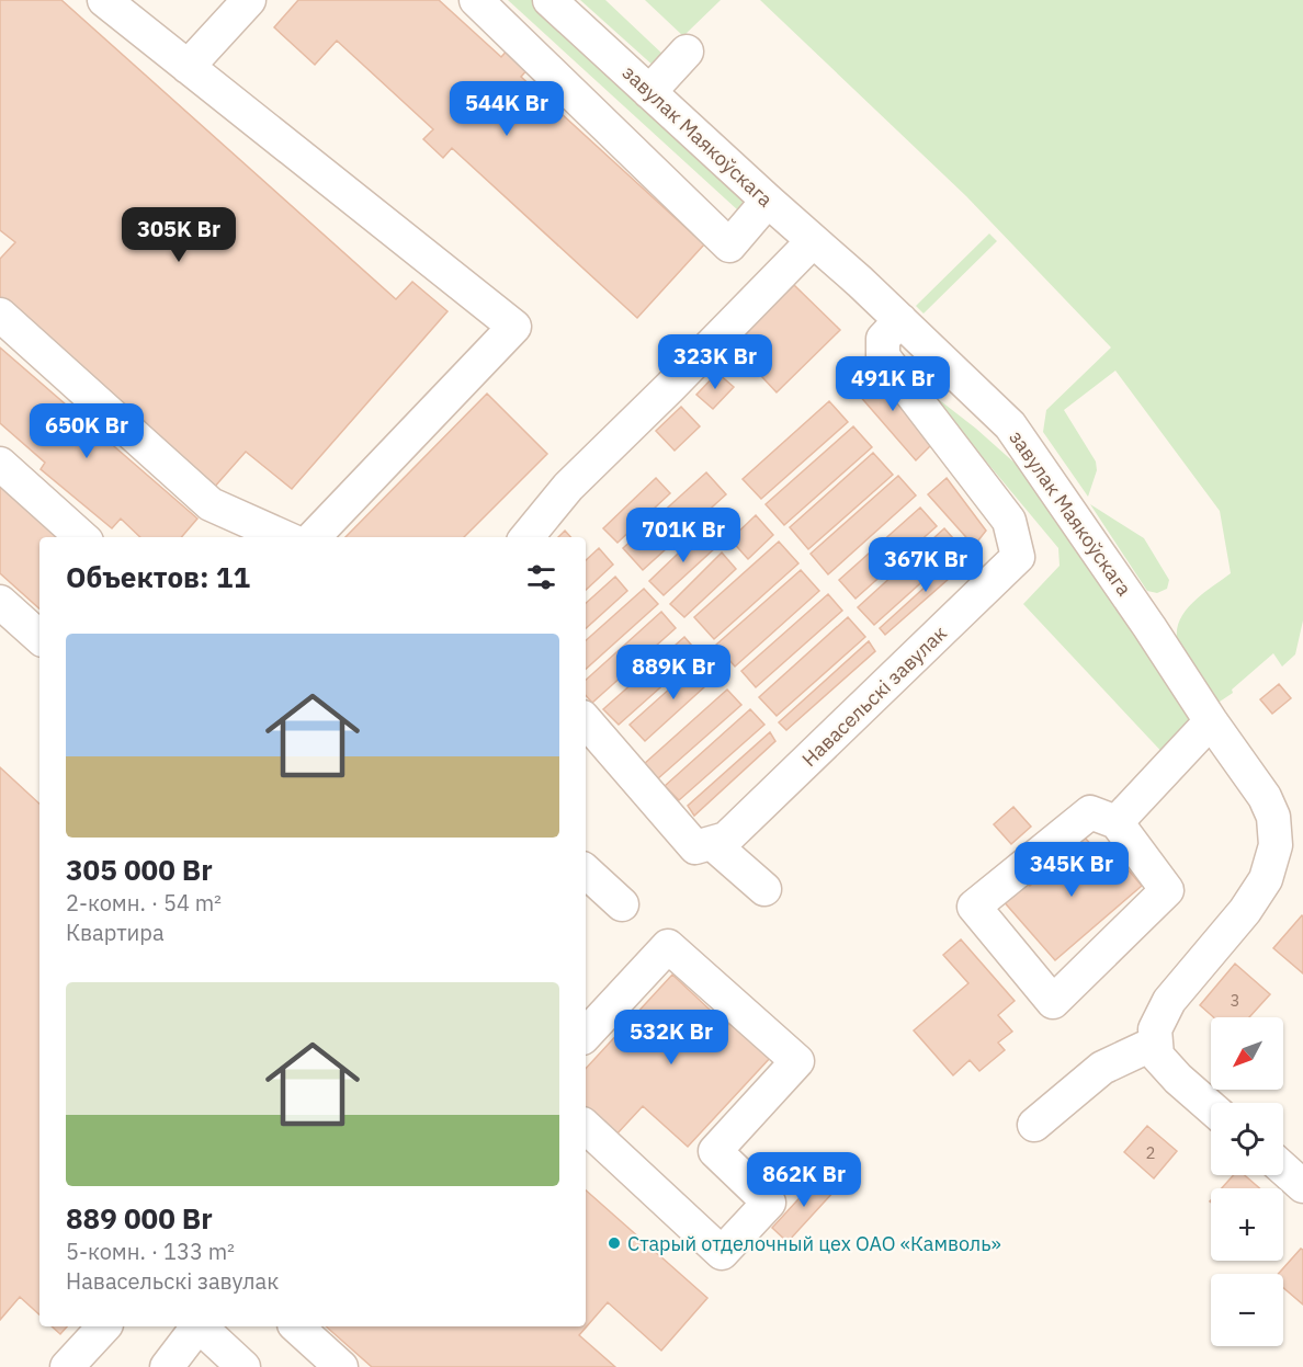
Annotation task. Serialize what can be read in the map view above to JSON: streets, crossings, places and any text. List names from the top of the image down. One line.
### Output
{"streets":{"street":["завулак Маякоўскага","Навасельскі завулак"]},"crossings":[["завулак Маякоўскага","Навасельскі завулак"]],"places":["Старый отделочный цех ОАО «Камволь»"],"house_numbers":["3","2"],"north":"bottom left","page":{"price":["544K Br","305K Br","323K Br","491K Br","650K Br","701K Br","367K Br","889K Br","345K Br","532K Br","862K Br"],"heading":"Объектов: 11","list":[{"name":"305 000 Br","note":"2-комн. · 54 m² · Квартира"},{"name":"889 000 Br","note":"5-комн. · 133 m² · Навасельскі завулак"}],"map_buttons":["+","−"]}}
